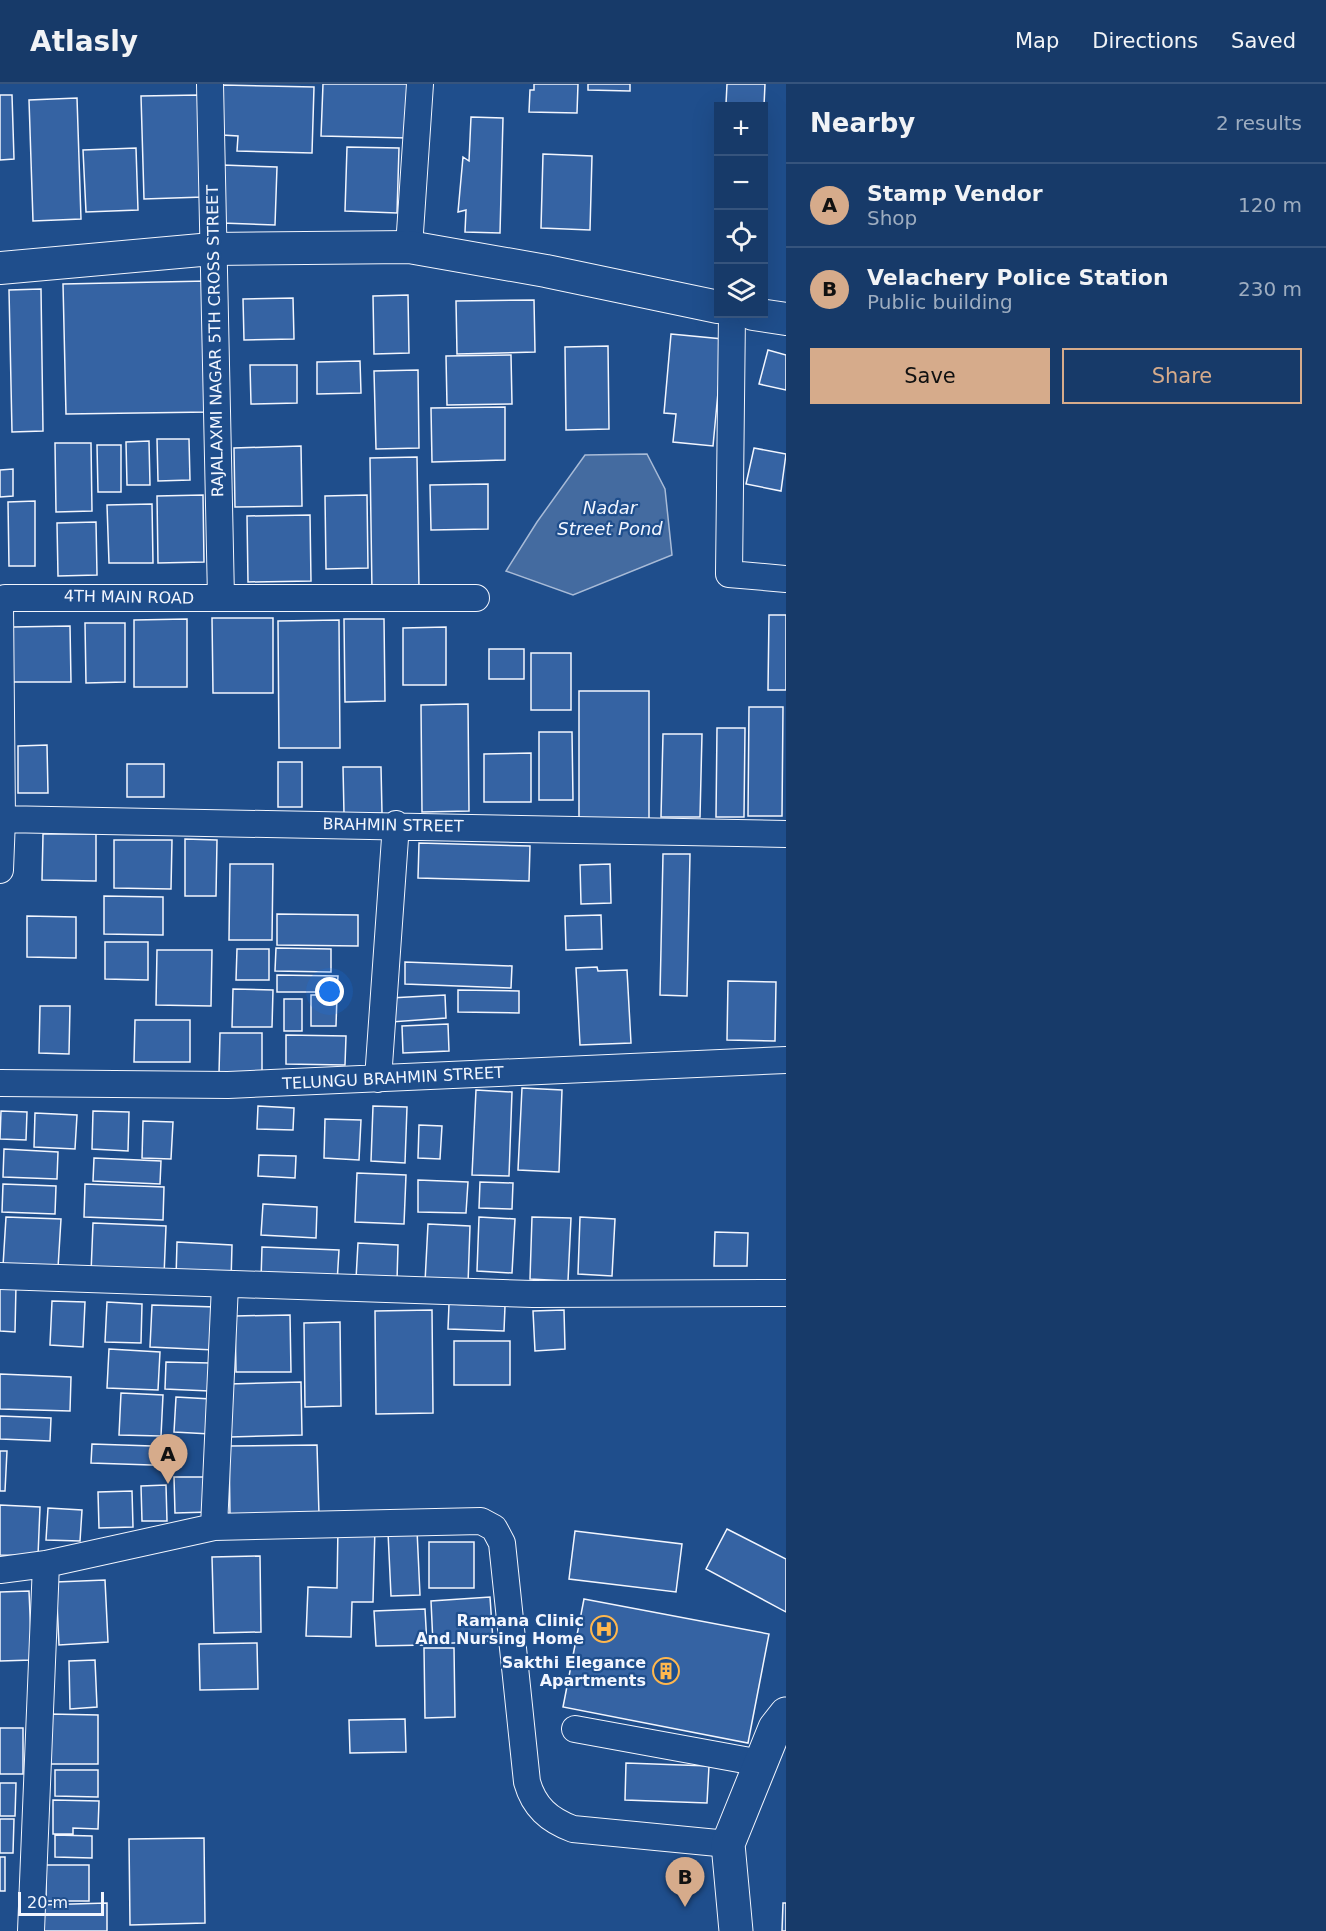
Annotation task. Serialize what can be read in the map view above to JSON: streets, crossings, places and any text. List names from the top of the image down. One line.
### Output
{"streets":{"street":["RAJALAXMI NAGAR 5TH CROSS STREET","4TH MAIN ROAD","BRAHMIN STREET","TELUNGU BRAHMIN STREET"]},"crossings":[["RAJALAXMI NAGAR 5TH CROSS STREET","4TH MAIN ROAD"],["4TH MAIN ROAD","BRAHMIN STREET"]],"water":["Nadar Street Pond"],"places":{"hospital":["Ramana Clinic And Nursing Home"],"building":["Sakthi Elegance Apartments"]},"scale_bar":"20 m","page":{"header":"Atlasly","nav":["Map","Directions","Saved"],"heading":["Nearby","2 results"],"map_buttons":["+","−"],"list":[{"mark":"A","name":"Stamp Vendor","note":"Shop","value":"120 m"},{"mark":"B","name":"Velachery Police Station","note":"Public building","value":"230 m"}],"buttons":["Save","Share"],"pins":["A","B"],"scale":"20 m"}}
